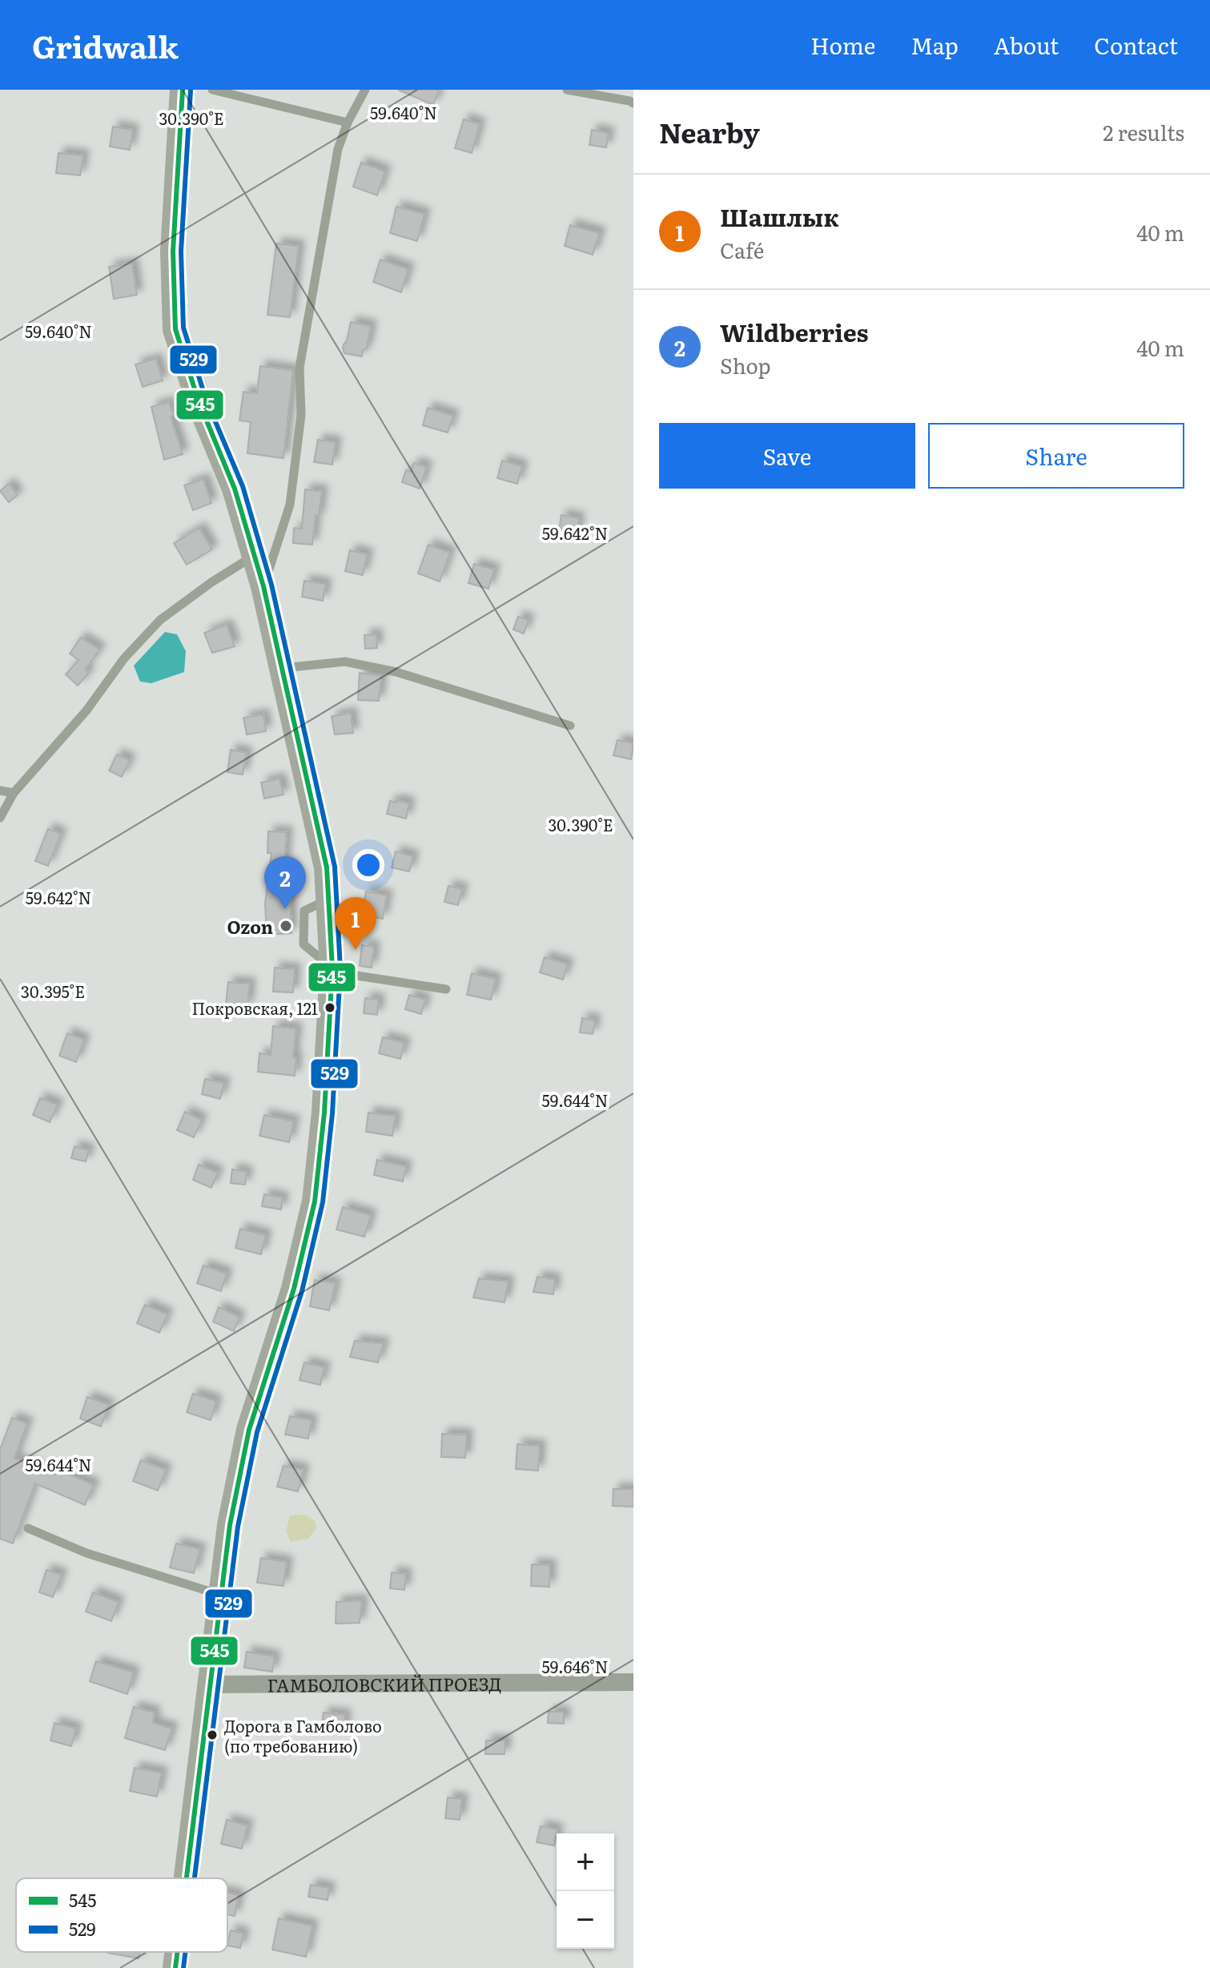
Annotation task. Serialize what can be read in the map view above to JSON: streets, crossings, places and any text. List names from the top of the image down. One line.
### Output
{"streets":{"street":["ГАМБОЛОВСКИЙ ПРОЕЗД"]},"places":["Ozon","Покровская, 121","Дорога в Гамболово (по требованию)"],"lines":["transit line 545","transit line 529"],"legend":["545","529"],"page":{"header":"Gridwalk","nav":["Home","Map","About","Contact"],"heading":["Nearby","2 results"],"list":[{"mark":"1","name":"Шашлык","note":"Café","value":"40 m"},{"mark":"2","name":"Wildberries","note":"Shop","value":"40 m"}],"buttons":["Save","Share"],"pins":["2","1"],"map_buttons":["+","−"]},"coordinates":["59.640°N","30.390°E","59.642°N","30.395°E","59.644°N","59.646°N"]}
